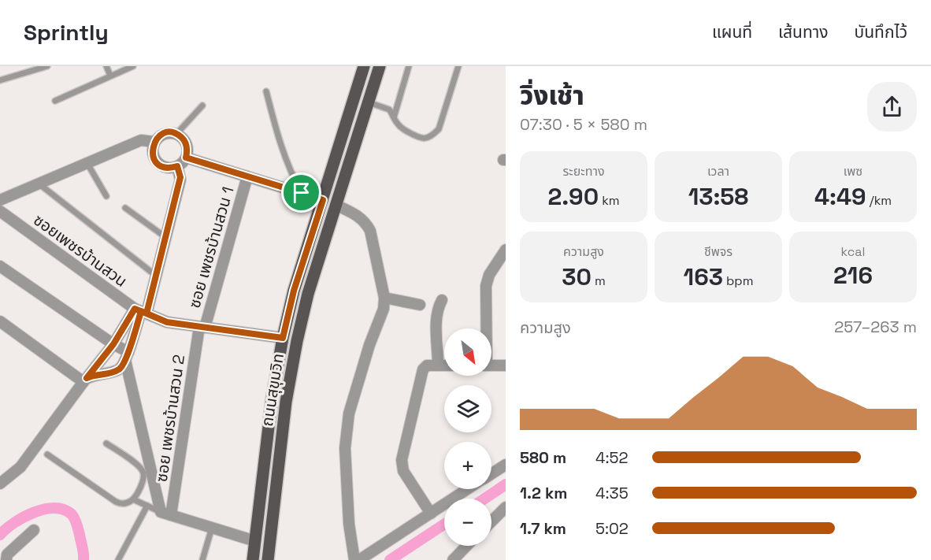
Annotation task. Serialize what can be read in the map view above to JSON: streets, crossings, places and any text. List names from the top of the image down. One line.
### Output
{"streets":{"main road":["ถนนสุขุมวิท"],"street":["ซอย เพชรบ้านสวน 1","ซอยเพชรบ้านสวน","ซอย เพชรบ้านสวน 2"]},"crossings":[["ซอย เพชรบ้านสวน 1","ซอยเพชรบ้านสวน"],["ซอย เพชรบ้านสวน 1","ซอย เพชรบ้านสวน 2"],["ซอยเพชรบ้านสวน","ถนนสุขุมวิท"],["ซอยเพชรบ้านสวน","ซอย เพชรบ้านสวน 2"]],"north":"bottom right","page":{"header":"Sprintly","nav":["แผนที่","เส้นทาง","บันทึกไว้"],"heading":["วิ่งเช้า","07:30 · 5 × 580 m"],"stats":[["ระยะทาง","2.90 km"],["เวลา","13:58"],["เพซ","4:49 /km"],["ความสูง","30 m"],["ชีพจร","163 bpm"],["kcal","216"]],"chart":["ความสูง","257–263 m"],"map_buttons":["+","−"],"list":[{"name":"580 m","note":"4:52"},{"name":"1.2 km","note":"4:35"},{"name":"1.7 km","note":"5:02"}]}}
